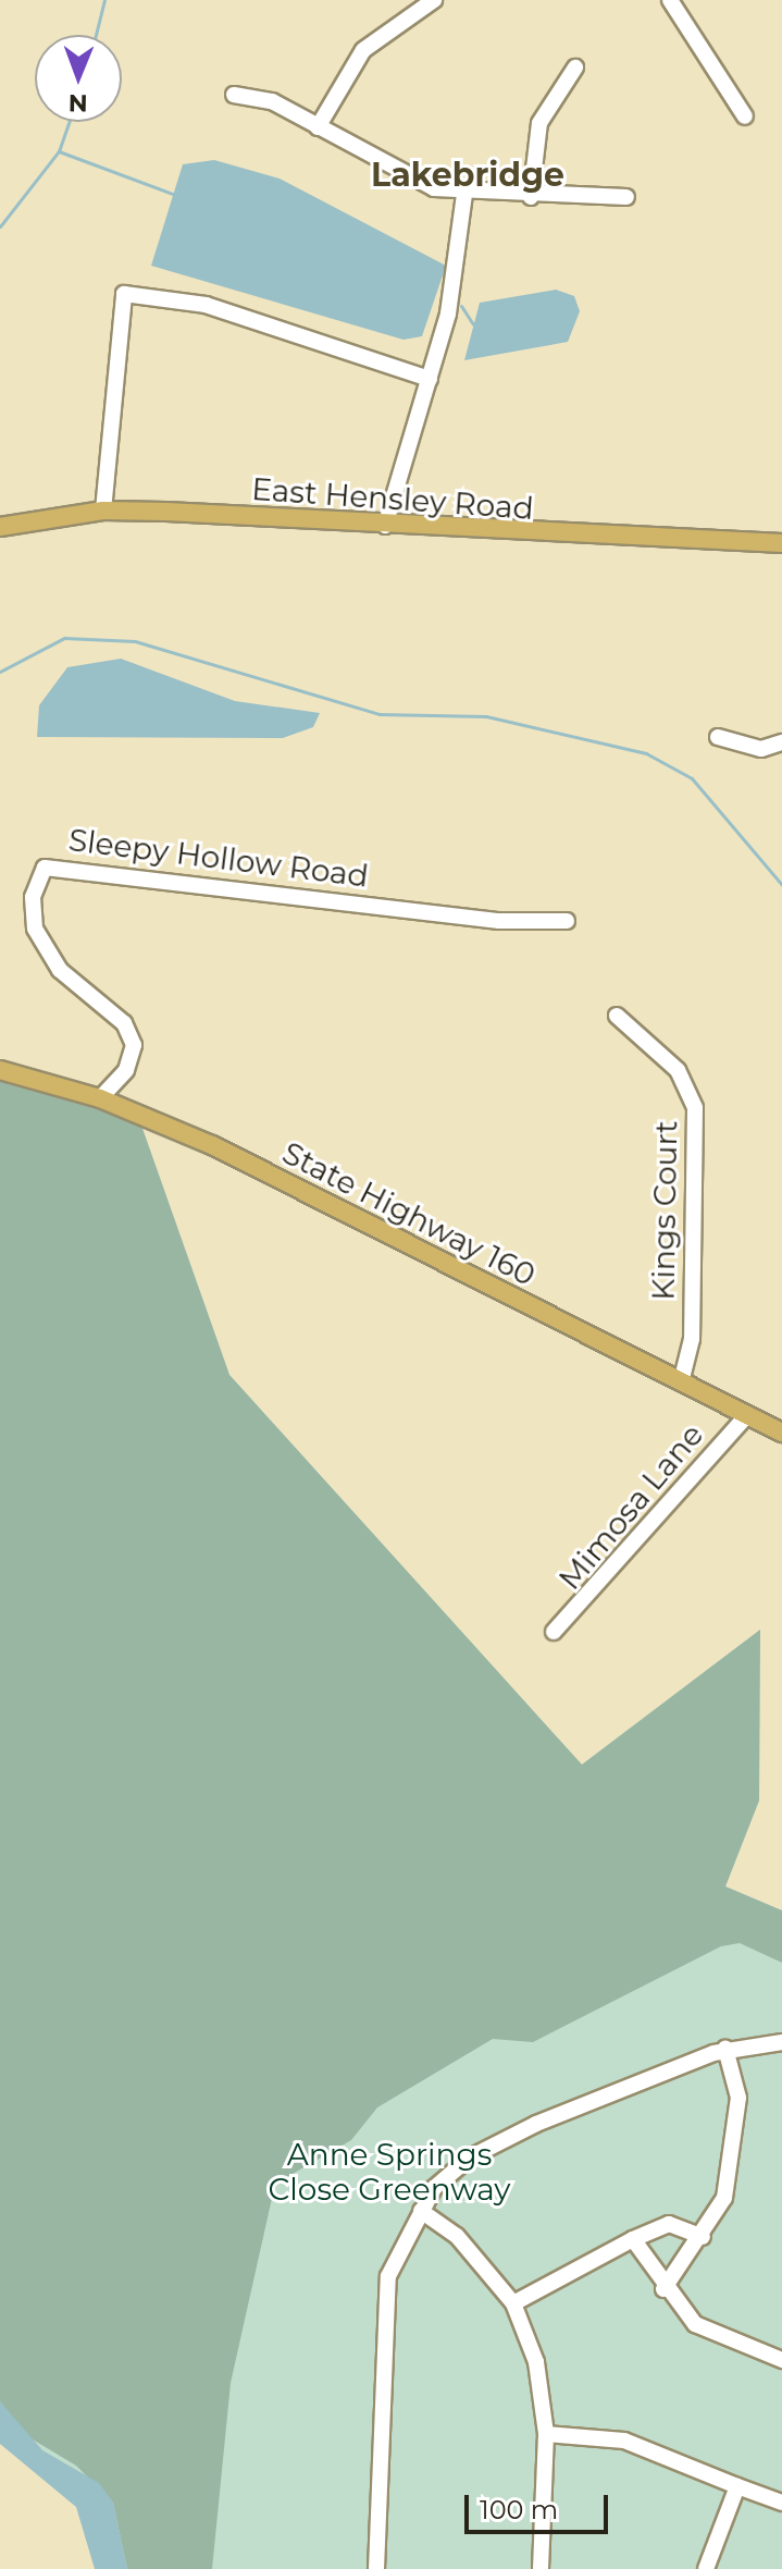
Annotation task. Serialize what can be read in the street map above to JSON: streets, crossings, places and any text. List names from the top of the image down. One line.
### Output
{"streets":{"main road":["East Hensley Road","State Highway 160"],"street":["Sleepy Hollow Road","Kings Court","Mimosa Lane"]},"crossings":[["Sleepy Hollow Road","State Highway 160"],["Kings Court","State Highway 160"],["State Highway 160","Mimosa Lane"]],"districts":["Lakebridge"],"parks":["Anne Springs Close Greenway"],"scale_bar":"100 m","north":"bottom"}
